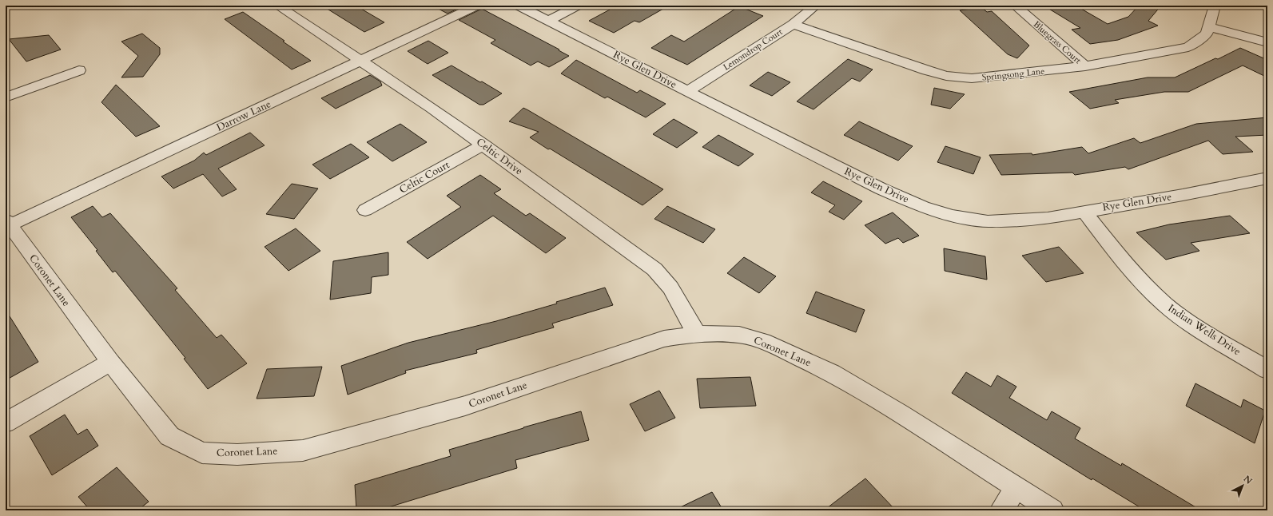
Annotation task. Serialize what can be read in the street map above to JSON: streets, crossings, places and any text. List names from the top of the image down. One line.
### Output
{"streets":{"street":["Bluegrass Court","Lemondrop Court","Rye Glen Drive","Springsong Lane","Darrow Lane","Celtic Drive","Celtic Court","Coronet Lane","Indian Wells Drive"]},"crossings":[["Bluegrass Court","Springsong Lane"],["Lemondrop Court","Rye Glen Drive"],["Lemondrop Court","Springsong Lane"],["Rye Glen Drive","Indian Wells Drive"],["Darrow Lane","Celtic Drive"],["Darrow Lane","Coronet Lane"],["Celtic Drive","Celtic Court"],["Celtic Drive","Coronet Lane"]],"north":"top right"}
